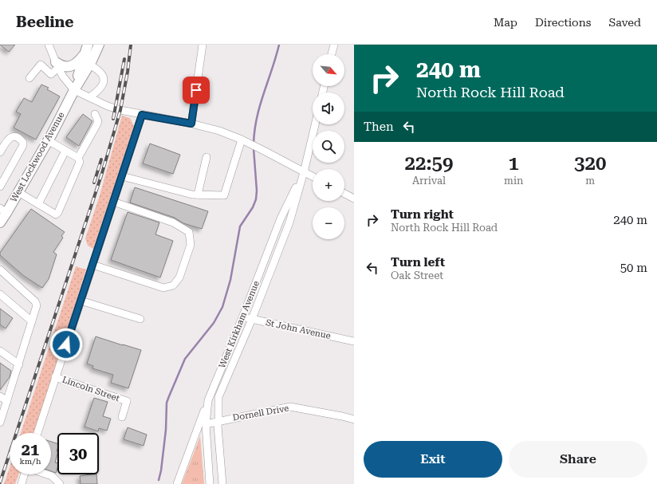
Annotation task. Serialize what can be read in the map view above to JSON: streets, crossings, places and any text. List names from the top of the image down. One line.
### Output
{"streets":{"main road":["West Lockwood Avenue"],"street":["West Kirkham Avenue","St John Avenue","Lincoln Street","Dornell Drive"]},"crossings":[["West Kirkham Avenue","St John Avenue"],["West Kirkham Avenue","Dornell Drive"]],"north":"bottom right","page":{"header":"Beeline","nav":["Map","Directions","Saved"],"turn":["240 m","North Rock Hill Road"],"map_buttons":["+","−"],"then":"Then","eta":["22:59","Arrival","1","min","320","m"],"list":[{"name":"Turn right","note":"North Rock Hill Road","value":"240 m"},{"name":"Turn left","note":"Oak Street","value":"50 m"}],"speed":"21 km/h","limit":"30","buttons":["Exit","Share"]}}
